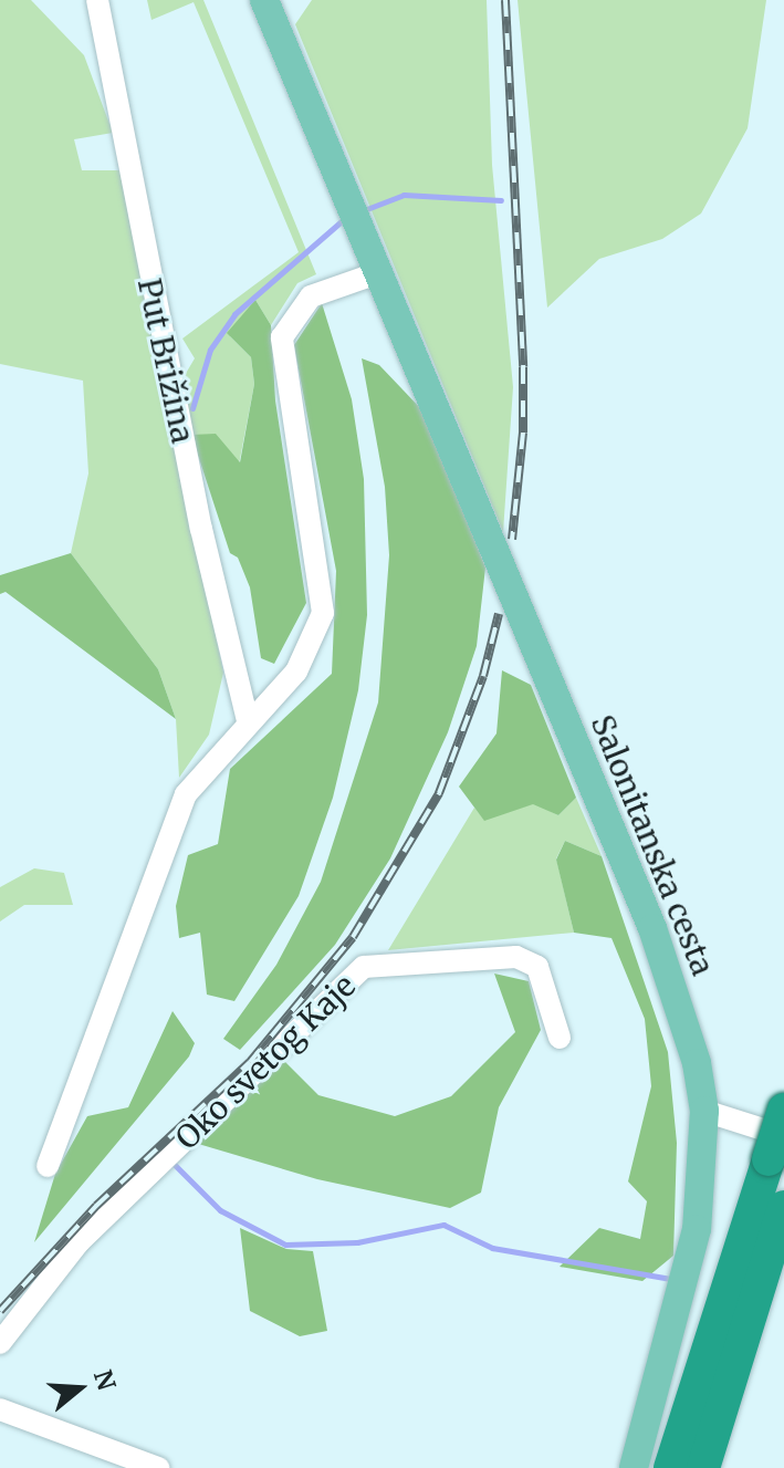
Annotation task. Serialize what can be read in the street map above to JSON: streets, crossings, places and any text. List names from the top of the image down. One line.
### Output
{"streets":{"main road":["Salonitanska cesta"],"street":["Put Brižina","Oko svetog Kaje"]},"north":"right"}
